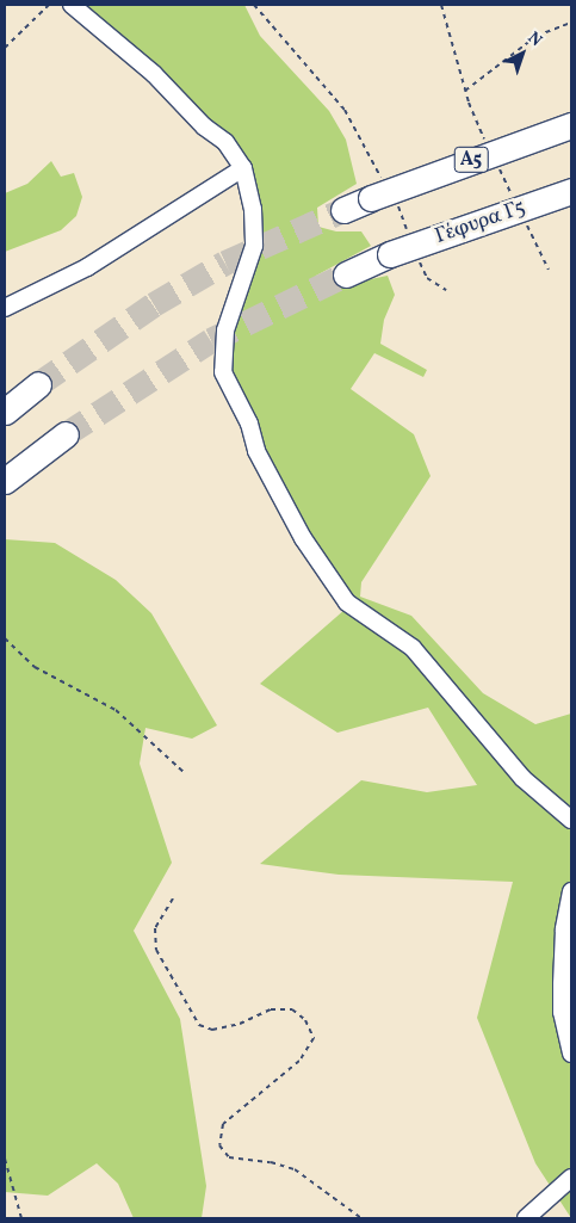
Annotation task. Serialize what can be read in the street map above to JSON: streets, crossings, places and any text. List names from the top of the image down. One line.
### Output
{"streets":{"highway":["Α5","Γέφυρα Γ5"]},"north":"top right"}
